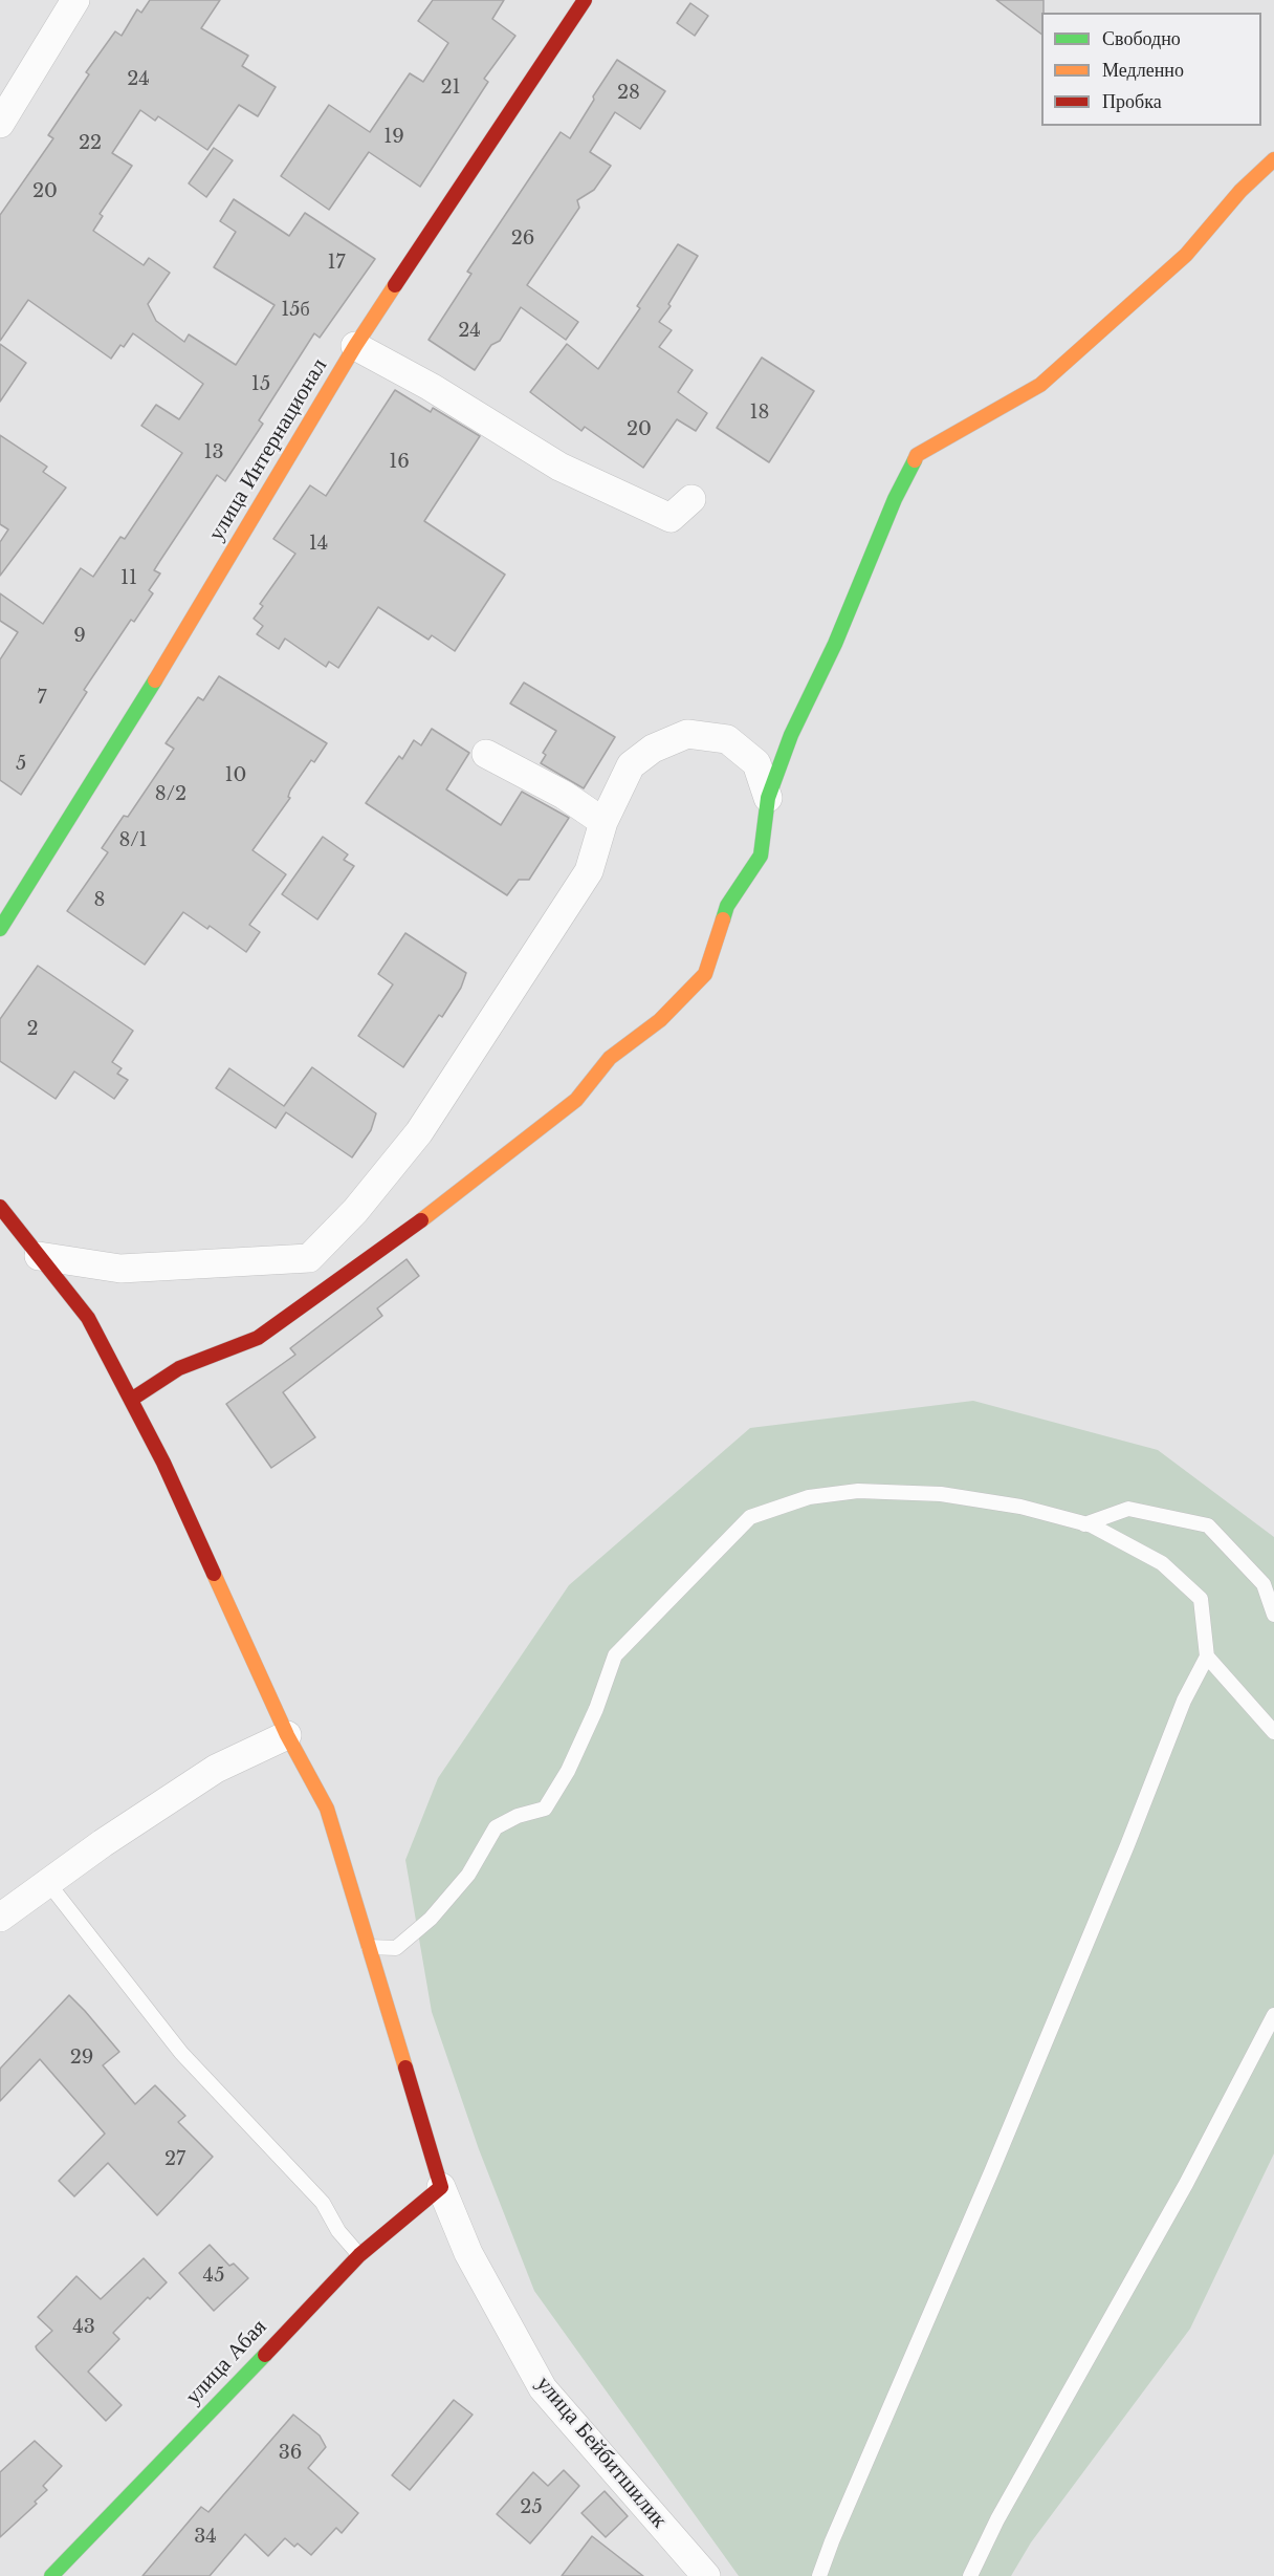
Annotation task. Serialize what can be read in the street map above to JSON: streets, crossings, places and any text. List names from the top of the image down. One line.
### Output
{"streets":{"street":["улица Интернационал","улица Абая","улица Бейбитшилик"]},"crossings":[["улица Абая","улица Бейбитшилик"]],"house_numbers":["24","21","28","19","22","20","26","17","15б","24","15","18","20","13","16","14","11","9","7","5","10","8/2","8/1","8","2","29","27","45","43","36","25","34"],"legend":["Свободно","Медленно","Пробка"]}
